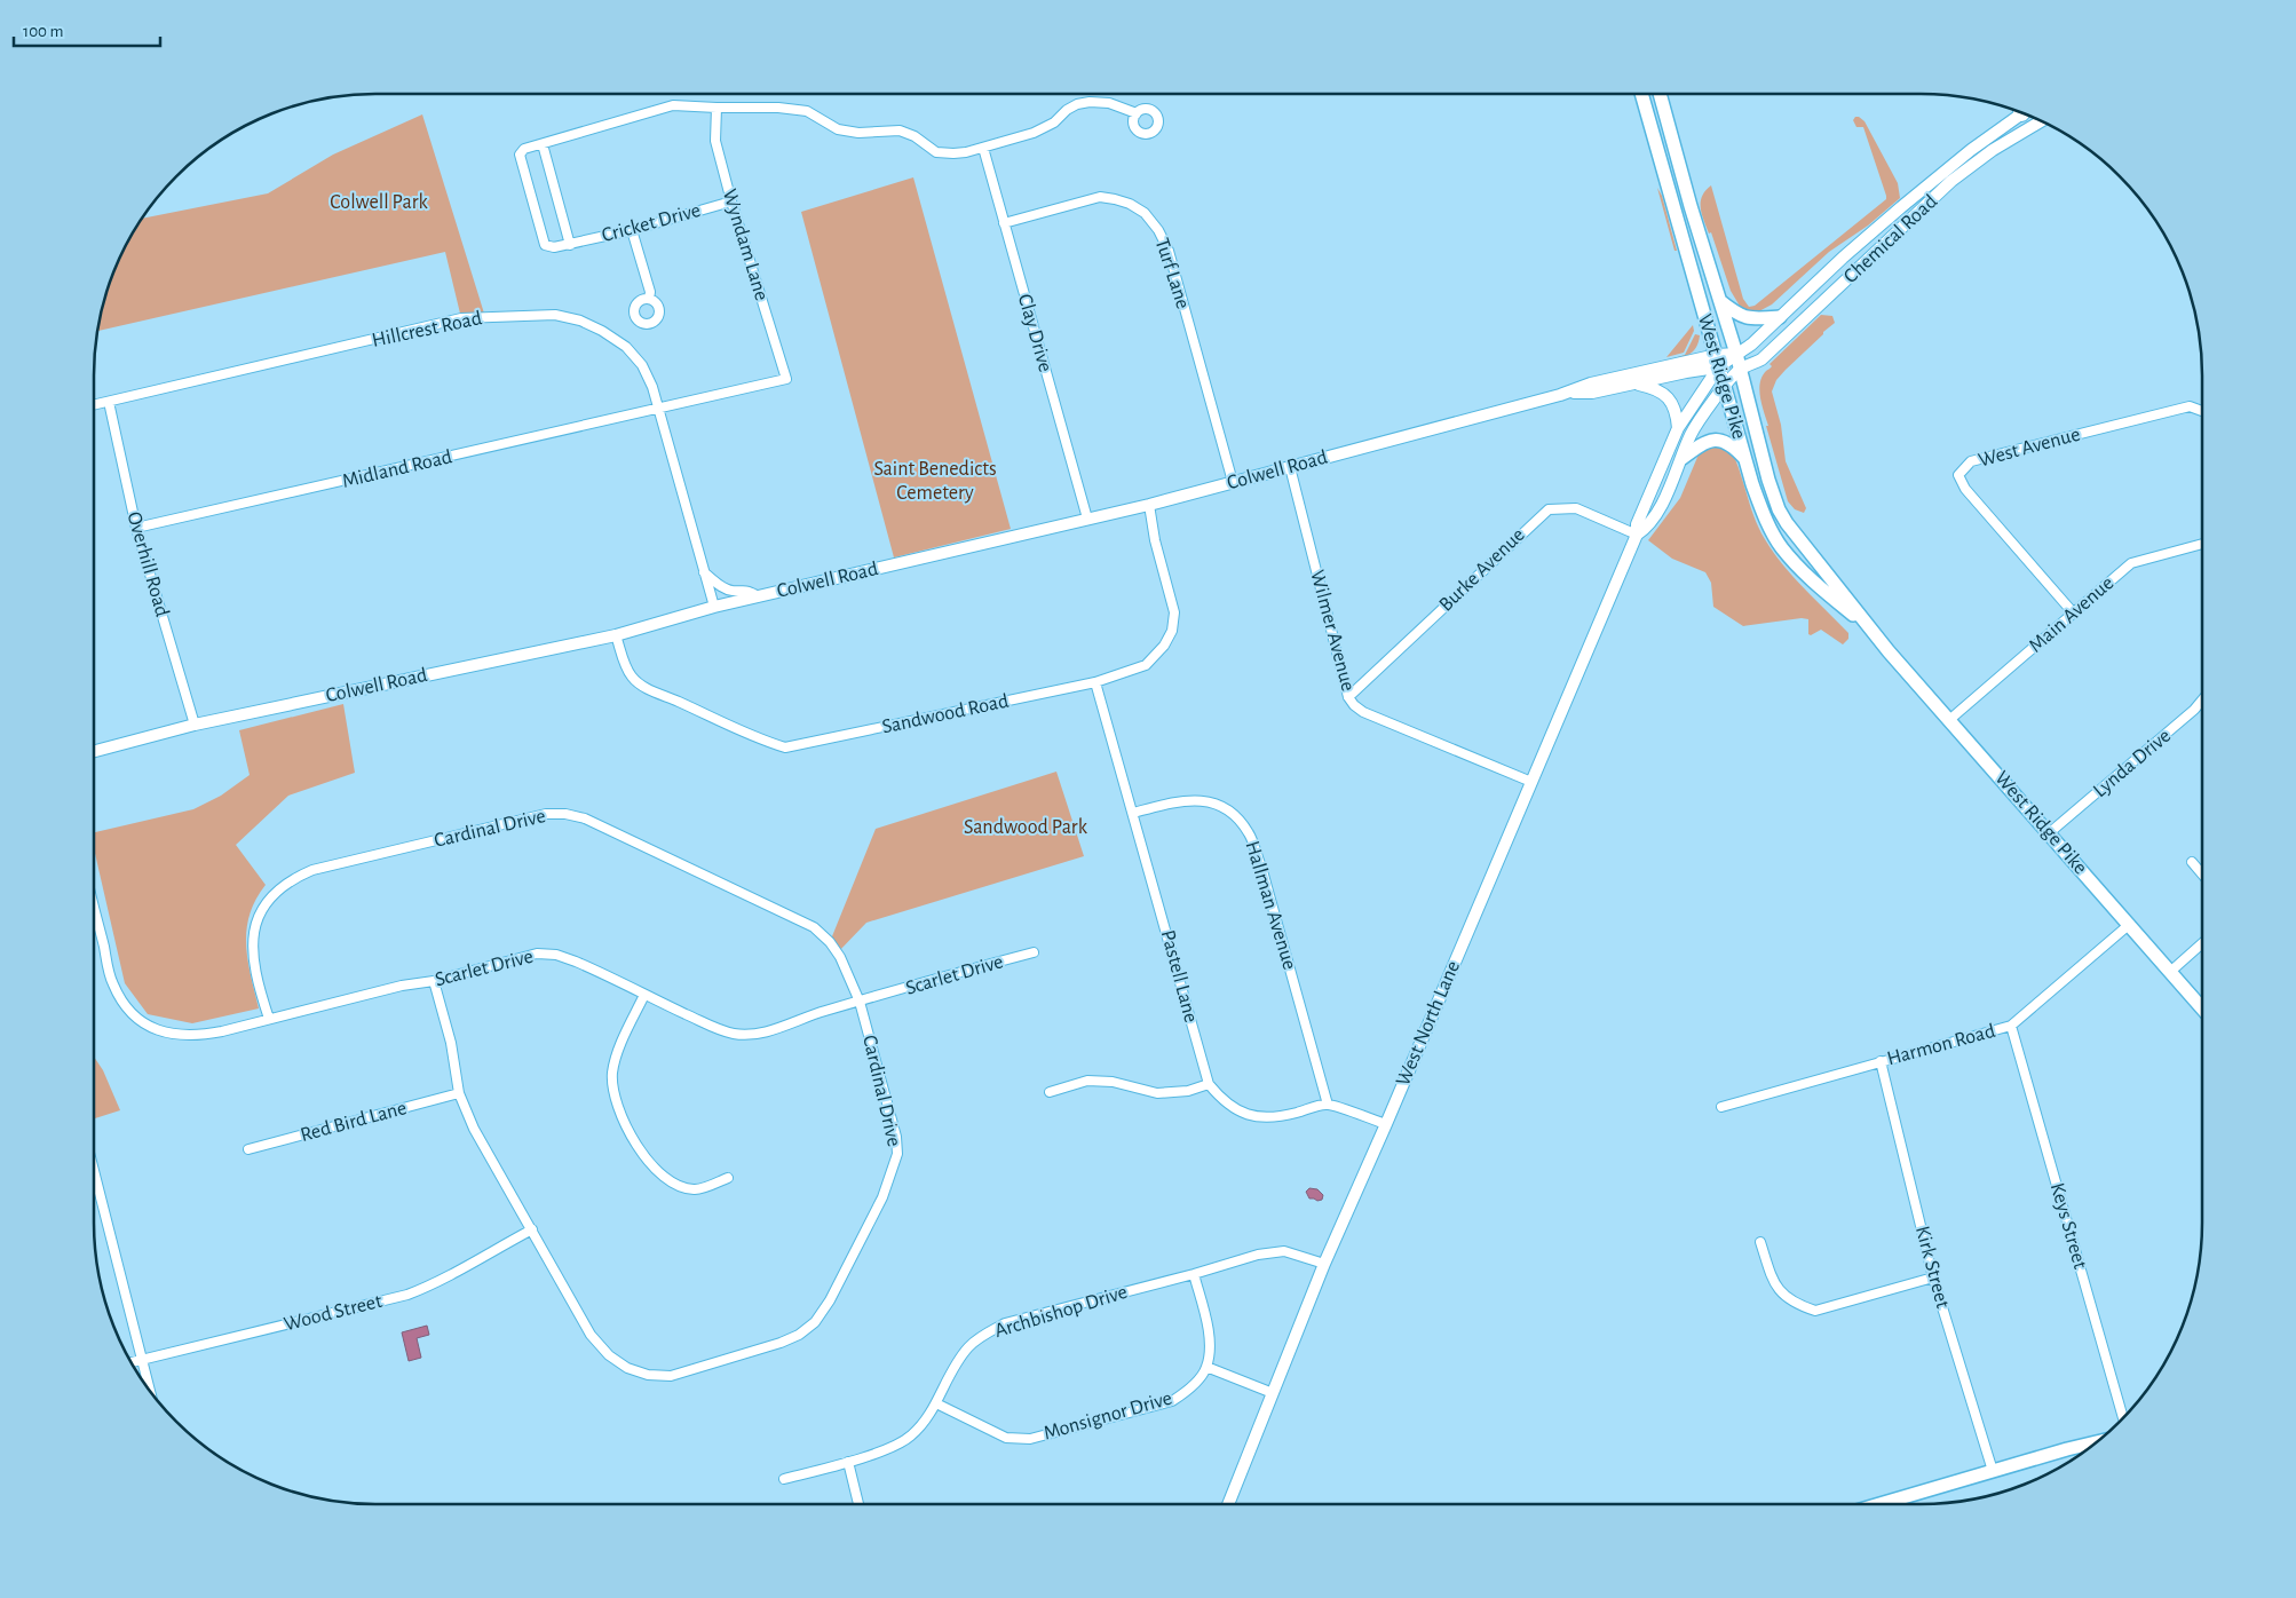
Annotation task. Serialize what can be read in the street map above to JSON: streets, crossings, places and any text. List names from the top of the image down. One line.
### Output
{"streets":{"main road":["Chemical Road","West Ridge Pike","Colwell Road","West North Lane"],"street":["Cricket Drive","Wyndam Lane","Turf Lane","Hillcrest Road","Clay Drive","West Avenue","Midland Road","Overhill Road","Burke Avenue","Main Avenue","Wilmer Avenue","Sandwood Road","Lynda Drive","Cardinal Drive","Hallman Avenue","Scarlet Drive","Pastell Lane","Harmon Road","Red Bird Lane","Keys Street","Kirk Street","Archbishop Drive","Wood Street","Monsignor Drive"]},"crossings":[["Cricket Drive","Wyndam Lane"],["Chemical Road","West Ridge Pike"],["Chemical Road","West North Lane"],["Wyndam Lane","Midland Road"],["Turf Lane","Clay Drive"],["Turf Lane","Colwell Road"],["Hillcrest Road","Midland Road"],["Hillcrest Road","Colwell Road"],["Hillcrest Road","Overhill Road"],["Clay Drive","Colwell Road"],["West Ridge Pike","Colwell Road"],["West Ridge Pike","Main Avenue"],["West Ridge Pike","Lynda Drive"],["West Ridge Pike","West North Lane"],["West Ridge Pike","Harmon Road"],["West Avenue","Main Avenue"],["Midland Road","Overhill Road"],["Colwell Road","Overhill Road"],["Colwell Road","Wilmer Avenue"],["Colwell Road","Sandwood Road"],["Colwell Road","West North Lane"],["Burke Avenue","Wilmer Avenue"],["Burke Avenue","West North Lane"],["Wilmer Avenue","West North Lane"],["Sandwood Road","Pastell Lane"],["Cardinal Drive","Scarlet Drive"],["Cardinal Drive","Red Bird Lane"],["Cardinal Drive","Wood Street"],["Hallman Avenue","Pastell Lane"],["West North Lane","Archbishop Drive"],["Harmon Road","Keys Street"],["Harmon Road","Kirk Street"],["Archbishop Drive","Monsignor Drive"]],"parks":["Colwell Park","Saint Benedicts Cemetery","Sandwood Park"],"scale_bar":"100 m"}
